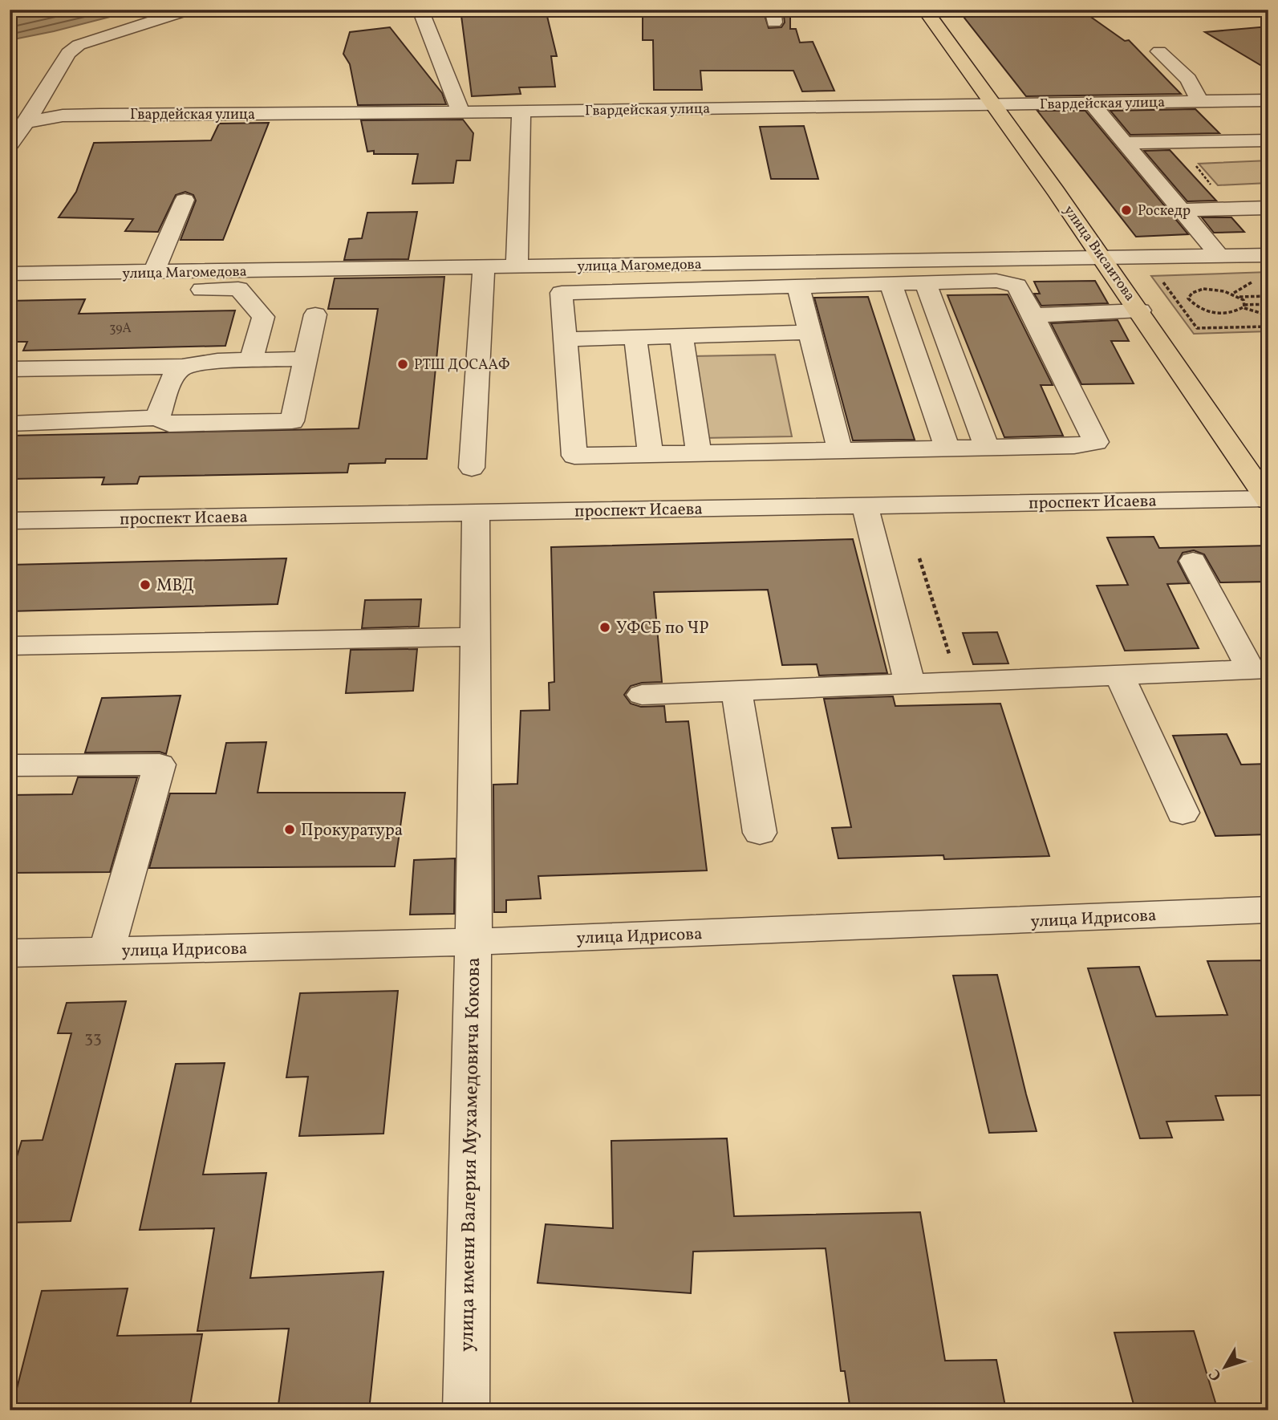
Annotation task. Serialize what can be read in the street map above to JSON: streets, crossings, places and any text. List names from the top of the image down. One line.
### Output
{"streets":{"main road":["улица Висаитова"],"street":["Гвардейская улица","улица Магомедова","проспект Исаева","улица Идрисова","улица имени Валерия Мухамедовича Кокова"]},"crossings":[["Гвардейская улица","улица Висаитова"],["улица Висаитова","улица Магомедова"],["улица Висаитова","проспект Исаева"],["проспект Исаева","улица имени Валерия Мухамедовича Кокова"],["улица Идрисова","улица имени Валерия Мухамедовича Кокова"]],"places":["Роскедр","РТШ ДОСААФ","МВД","УФСБ по ЧР","Прокуратура"],"house_numbers":["39А","33"],"north":"bottom left"}
